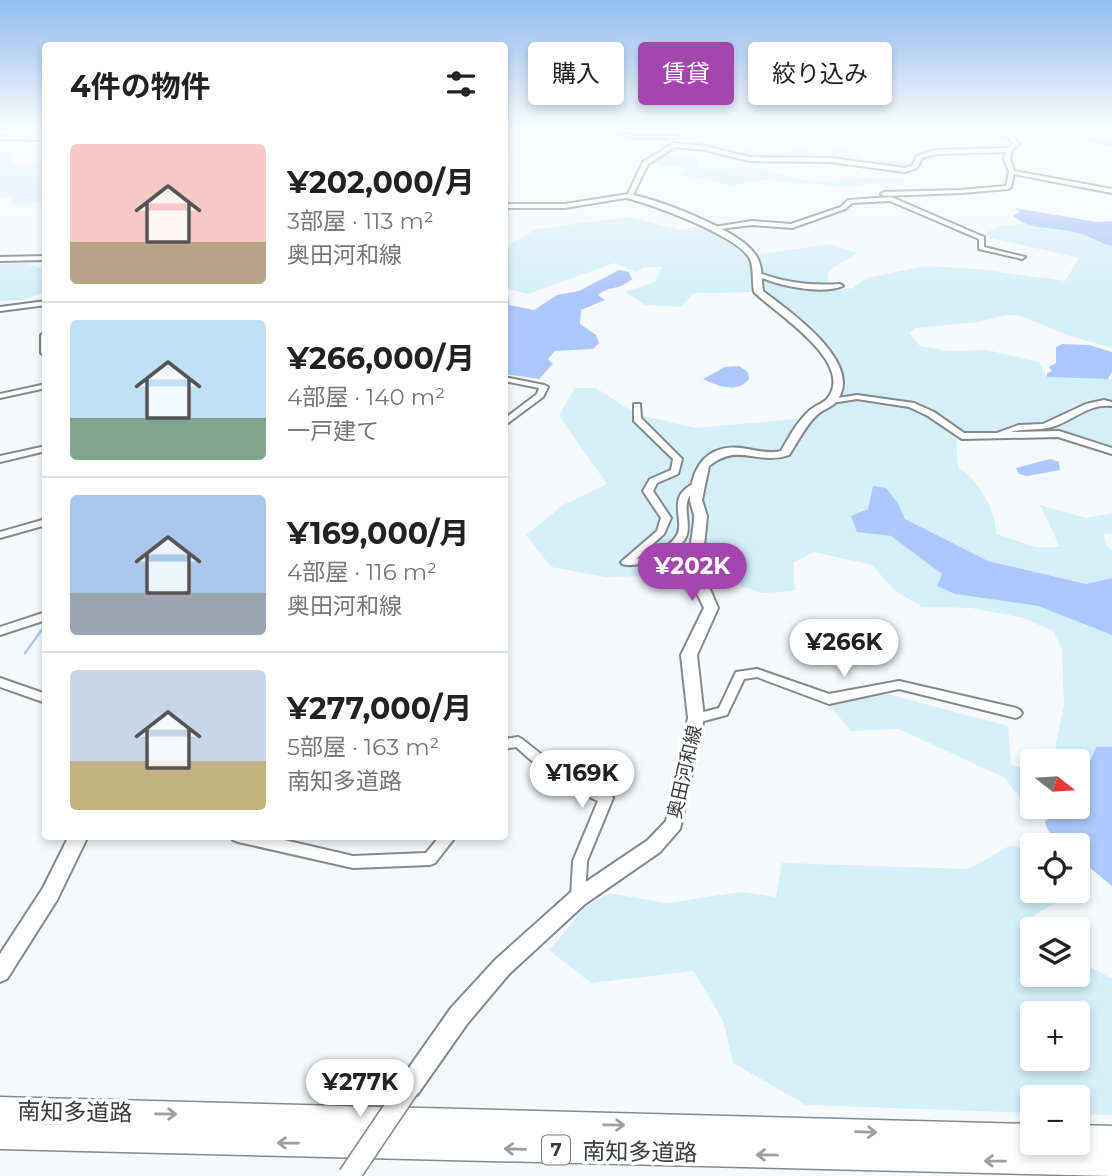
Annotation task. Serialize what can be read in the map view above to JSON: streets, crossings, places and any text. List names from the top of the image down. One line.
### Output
{"streets":{"highway":["南知多道路","7"],"main road":["奥田河和線"]},"north":"right","page":{"chip":["購入","賃貸","絞り込み"],"heading":"4件の物件","list":[{"name":"¥202,000/月","note":"3部屋 · 113 m² · 奥田河和線"},{"name":"¥266,000/月","note":"4部屋 · 140 m² · 一戸建て"},{"name":"¥169,000/月","note":"4部屋 · 116 m² · 奥田河和線"},{"name":"¥277,000/月","note":"5部屋 · 163 m² · 南知多道路"}],"price":["¥202K","¥266K","¥169K","¥277K"],"map_buttons":["+","−"]}}
